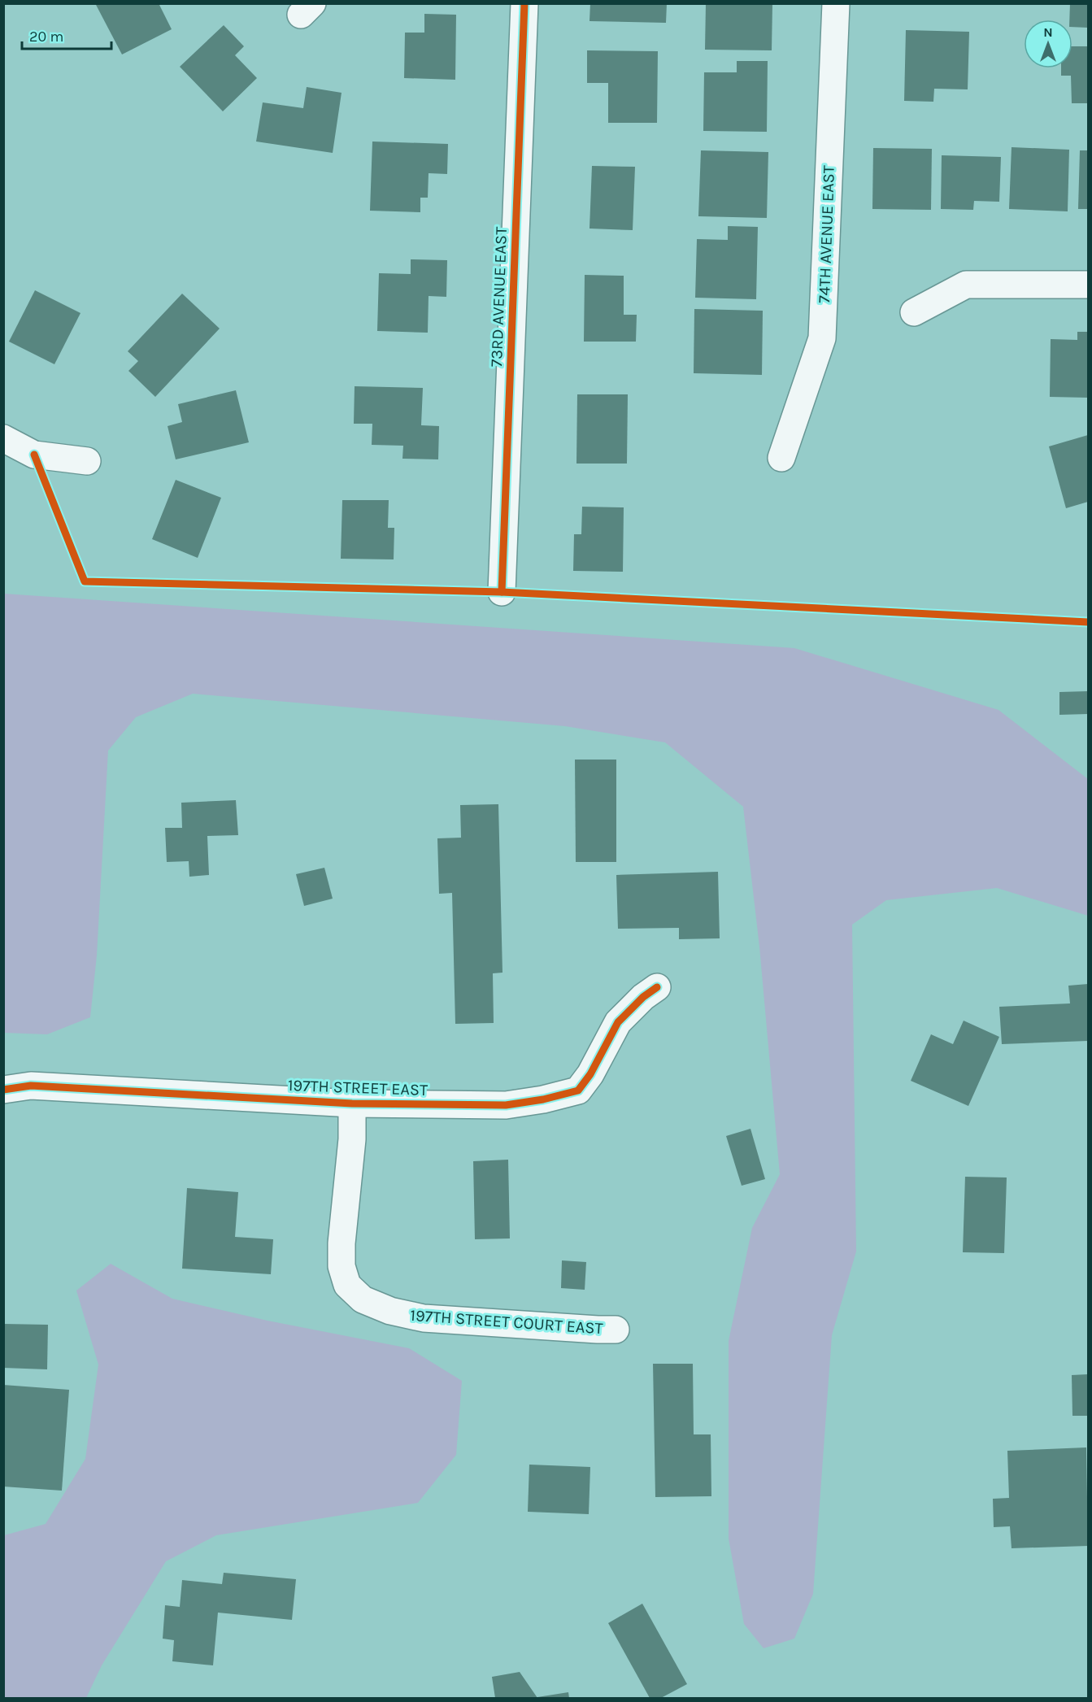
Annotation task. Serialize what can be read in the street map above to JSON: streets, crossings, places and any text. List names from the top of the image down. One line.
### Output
{"streets":{"street":["74TH AVENUE EAST","73RD AVENUE EAST","197TH STREET EAST","197TH STREET COURT EAST"]},"crossings":[["197TH STREET EAST","197TH STREET COURT EAST"]],"scale_bar":"20 m","north":"top"}
